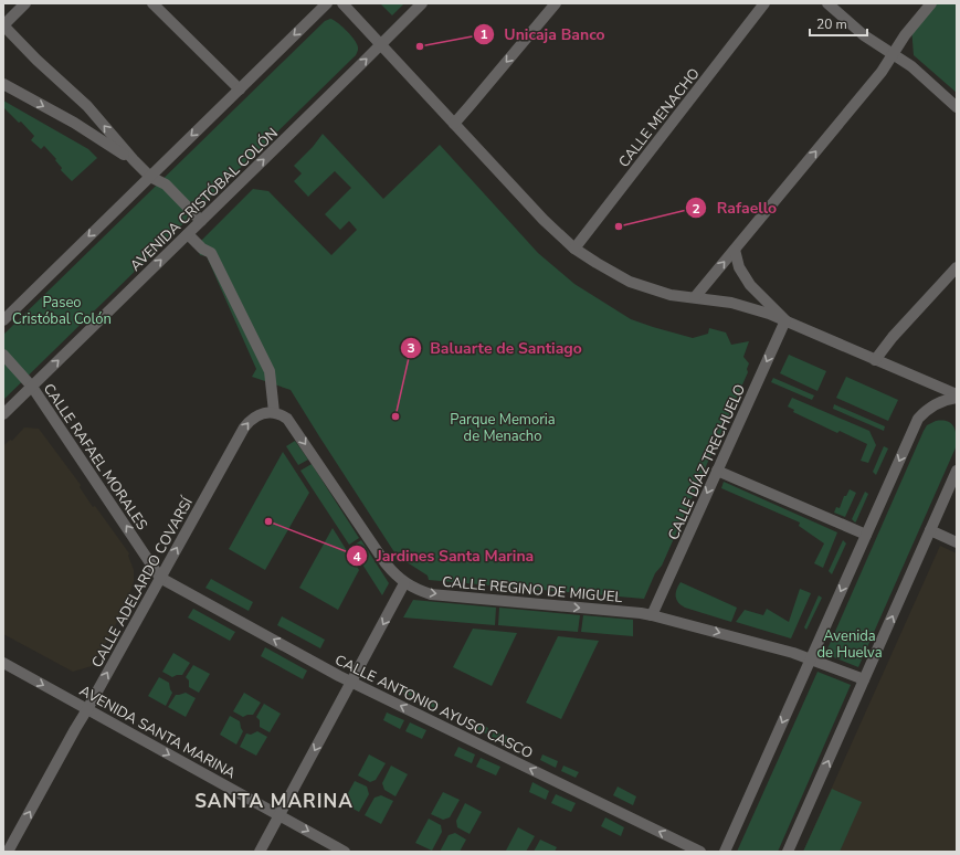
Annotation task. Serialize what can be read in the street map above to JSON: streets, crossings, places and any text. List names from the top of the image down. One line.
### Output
{"streets":{"street":["CALLE MENACHO","AVENIDA CRISTÓBAL COLÓN","CALLE RAFAEL MORALES","CALLE DÍAZ TRECHUELO","CALLE ADELARDO COVARSÍ","CALLE REGINO DE MIGUEL","CALLE ANTONIO AYUSO CASCO","AVENIDA SANTA MARINA"]},"crossings":[["AVENIDA CRISTÓBAL COLÓN","CALLE RAFAEL MORALES"],["CALLE RAFAEL MORALES","CALLE ADELARDO COVARSÍ"],["CALLE RAFAEL MORALES","CALLE ANTONIO AYUSO CASCO"],["CALLE DÍAZ TRECHUELO","CALLE REGINO DE MIGUEL"],["CALLE ADELARDO COVARSÍ","CALLE REGINO DE MIGUEL"],["CALLE ADELARDO COVARSÍ","CALLE ANTONIO AYUSO CASCO"],["CALLE ADELARDO COVARSÍ","AVENIDA SANTA MARINA"]],"one_way":["CALLE RAFAEL MORALES","CALLE DÍAZ TRECHUELO","CALLE ADELARDO COVARSÍ","CALLE REGINO DE MIGUEL","CALLE ANTONIO AYUSO CASCO","AVENIDA SANTA MARINA"],"districts":["SANTA MARINA"],"parks":["Paseo Cristóbal Colón","Parque Memoria de Menacho","Avenida de Huelva"],"places":["Unicaja Banco","Rafaello","Baluarte de Santiago","Jardines Santa Marina"],"scale_bar":"20 m"}
